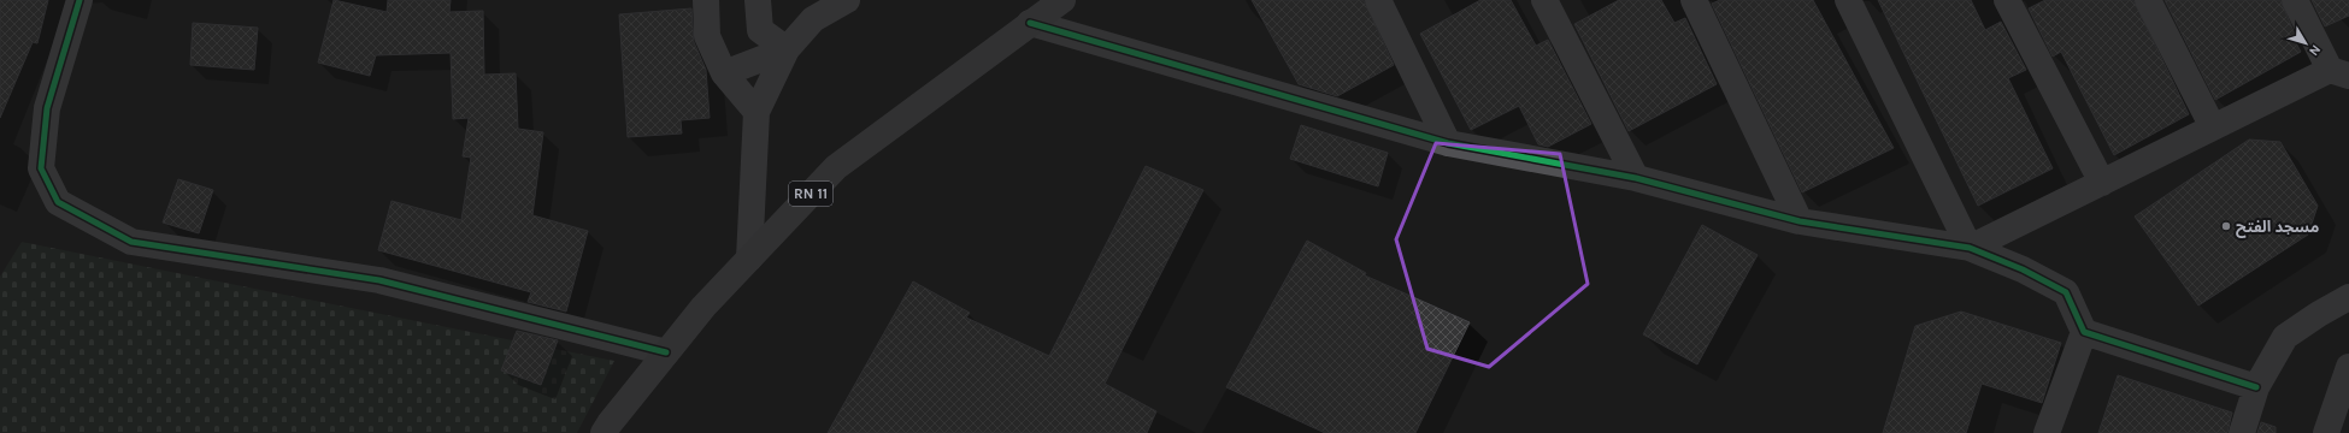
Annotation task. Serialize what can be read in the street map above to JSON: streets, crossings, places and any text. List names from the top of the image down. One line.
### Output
{"streets":{"main road":["RN 11"]},"places":["مسجد الفتح"],"north":"bottom right"}
